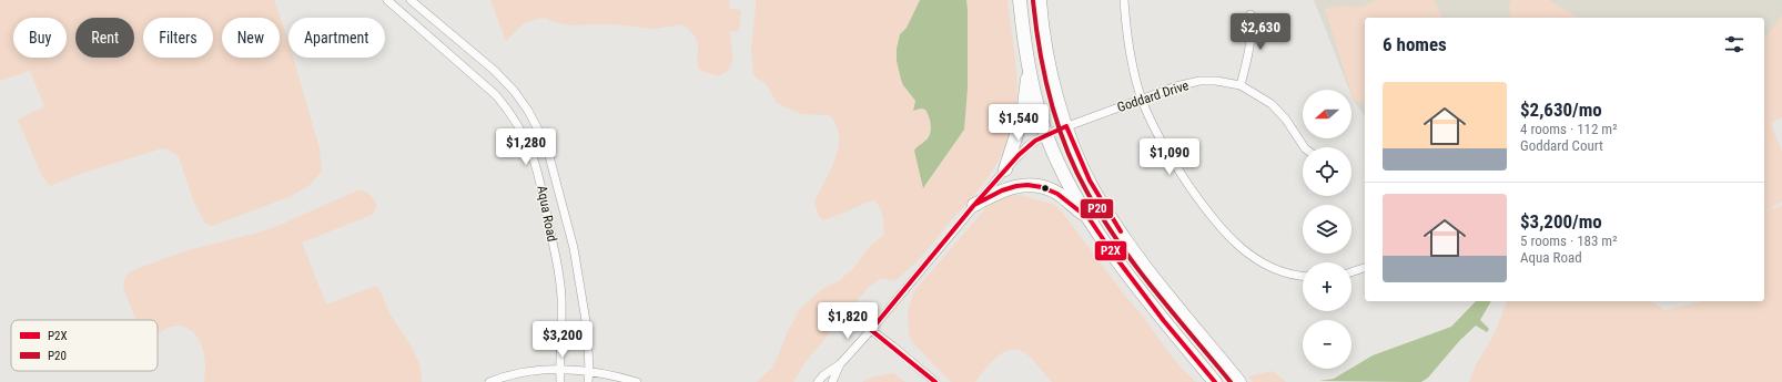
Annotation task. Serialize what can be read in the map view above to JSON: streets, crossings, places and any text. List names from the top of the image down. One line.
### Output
{"streets":{"street":["Goddard Drive","Aqua Road"]},"lines":["transit line P20","transit line P2X"],"legend":["P2X","P20"],"north":"left","page":{"price":["$2,630","$1,540","$1,280","$1,090","$1,820","$3,200"],"chip":["Buy","Rent","Filters","New","Apartment"],"heading":"6 homes","list":[{"name":"$2,630/mo","note":"4 rooms · 112 m² · Goddard Court"},{"name":"$3,200/mo","note":"5 rooms · 183 m² · Aqua Road"}],"map_buttons":["+","−"]}}
